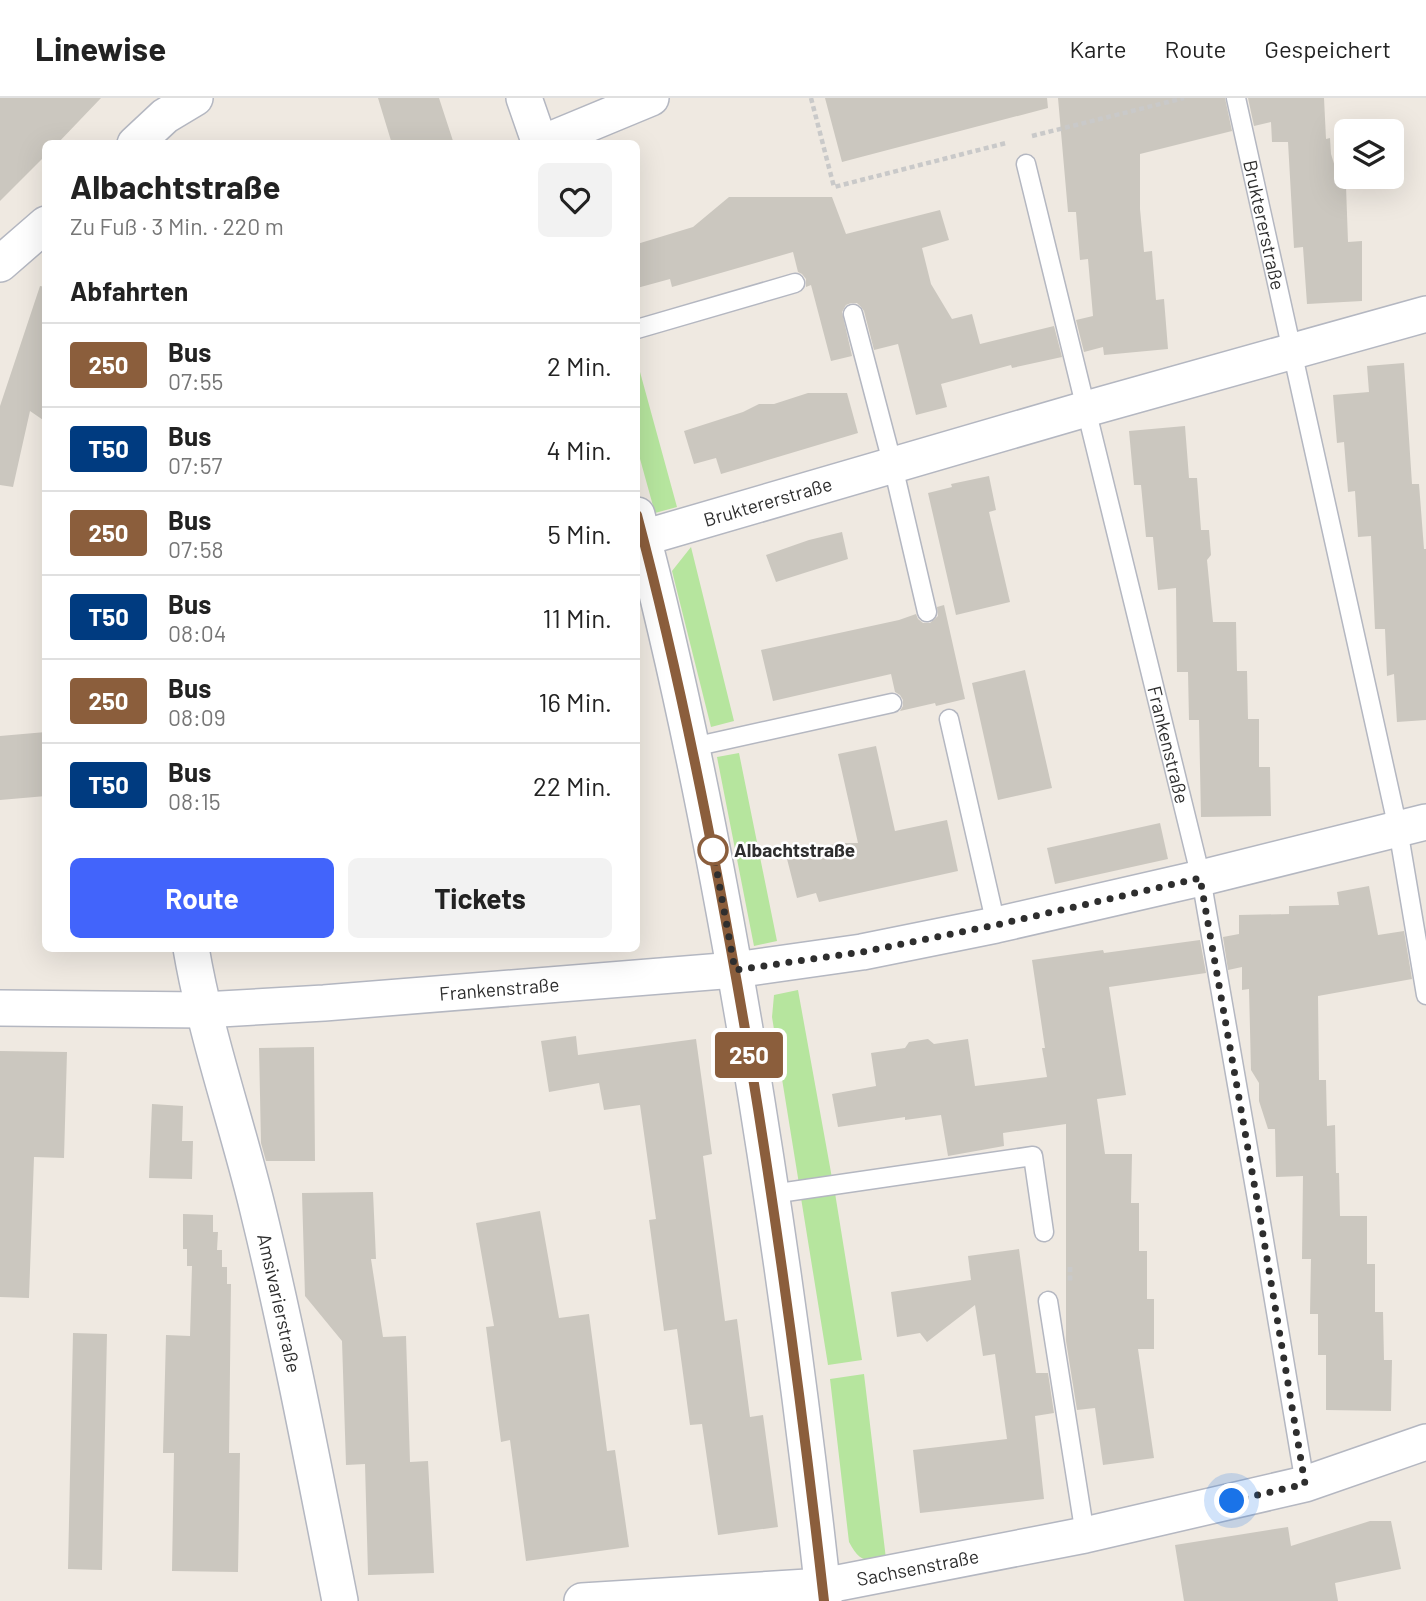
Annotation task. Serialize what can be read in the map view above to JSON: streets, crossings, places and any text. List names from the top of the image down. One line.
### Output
{"streets":{"street":["Bruktererstraße","Frankenstraße","Amsivarierstraße","Sachsenstraße"]},"crossings":[["Bruktererstraße","Frankenstraße"],["Frankenstraße","Amsivarierstraße"],["Frankenstraße","Sachsenstraße"]],"places":["Albachtstraße"],"lines":["bus line 250"],"page":{"header":"Linewise","nav":["Karte","Route","Gespeichert"],"on_map":"250","heading":[["Albachtstraße","Zu Fuß · 3 Min. · 220 m"],"Abfahrten"],"list":[{"mark":"250","name":"Bus","note":"07:55","value":"2 Min."},{"mark":"T50","name":"Bus","note":"07:57","value":"4 Min."},{"mark":"250","name":"Bus","note":"07:58","value":"5 Min."},{"mark":"T50","name":"Bus","note":"08:04","value":"11 Min."},{"mark":"250","name":"Bus","note":"08:09","value":"16 Min."},{"mark":"T50","name":"Bus","note":"08:15","value":"22 Min."}],"buttons":["Route","Tickets"]}}
